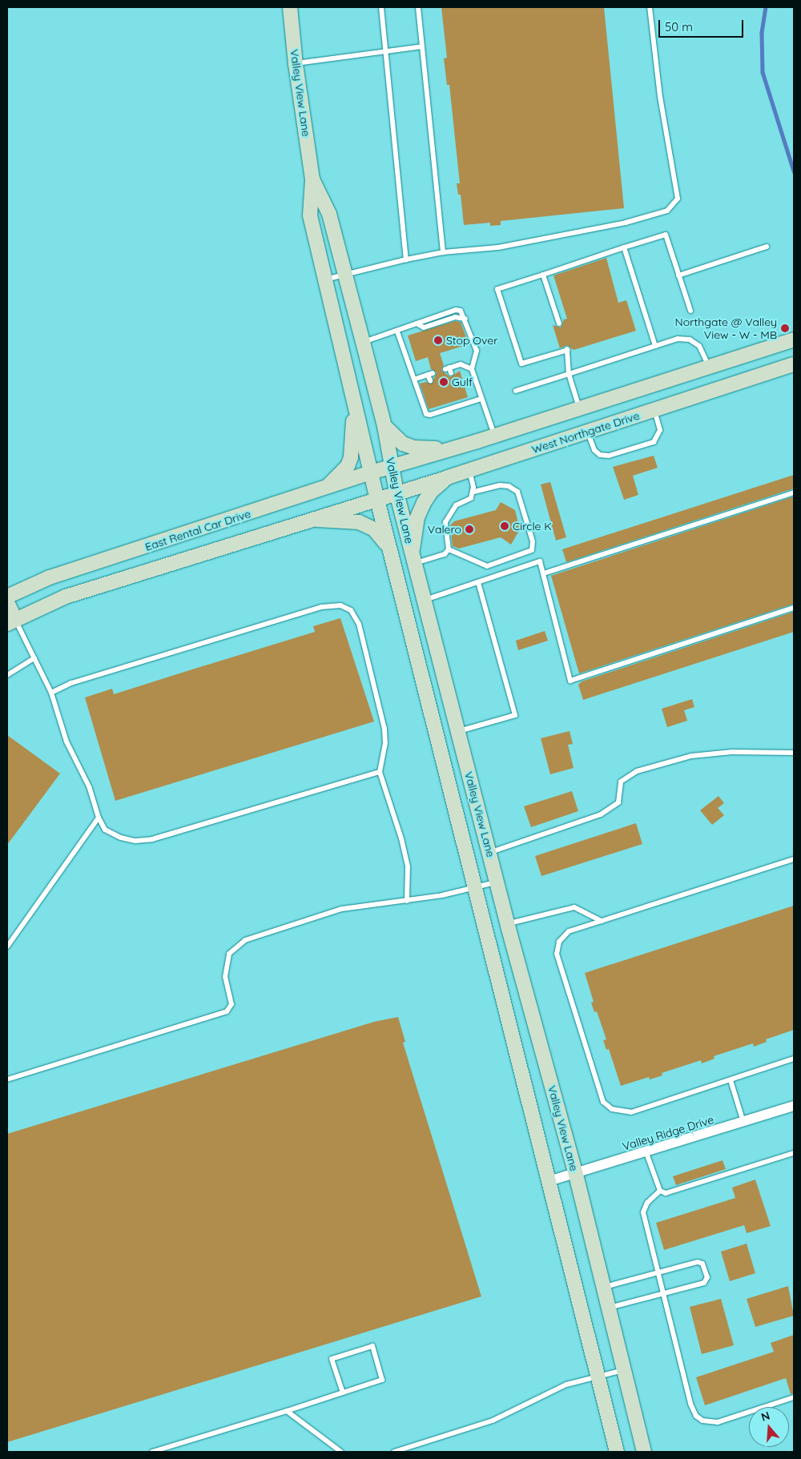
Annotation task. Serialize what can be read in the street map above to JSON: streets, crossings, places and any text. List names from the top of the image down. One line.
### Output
{"streets":{"main road":["Valley View Lane","West Northgate Drive","East Rental Car Drive"],"street":["Valley Ridge Drive"]},"crossings":[["Valley View Lane","West Northgate Drive"],["Valley View Lane","East Rental Car Drive"],["Valley View Lane","Valley Ridge Drive"],["West Northgate Drive","East Rental Car Drive"]],"places":["Northgate @ Valley View - W - MB","Stop Over","Gulf","Circle K","Valero"],"scale_bar":"50 m","north":"top"}
